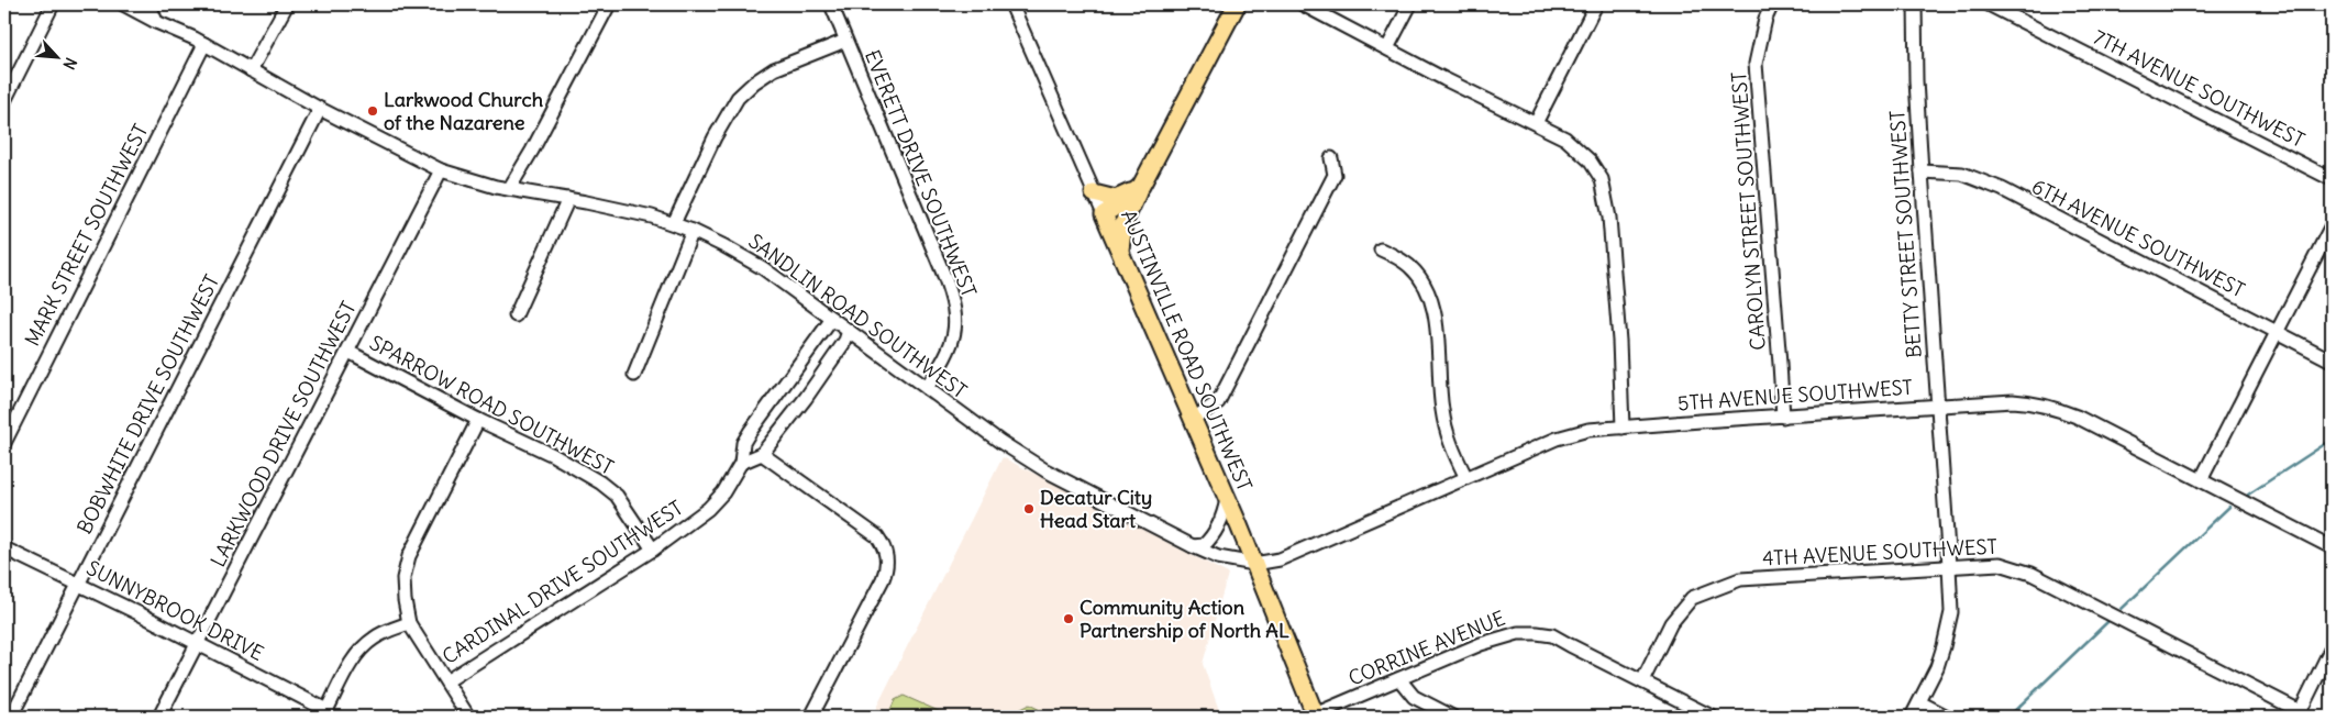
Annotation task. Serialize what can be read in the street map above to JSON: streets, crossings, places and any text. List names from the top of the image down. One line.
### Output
{"streets":{"main road":["AUSTINVILLE ROAD SOUTHWEST"],"street":["7TH AVENUE SOUTHWEST","EVERETT DRIVE SOUTHWEST","CAROLYN STREET SOUTHWEST","BETTY STREET SOUTHWEST","MARK STREET SOUTHWEST","6TH AVENUE SOUTHWEST","SANDLIN ROAD SOUTHWEST","5TH AVENUE SOUTHWEST","BOBWHITE DRIVE SOUTHWEST","SPARROW ROAD SOUTHWEST","LARKWOOD DRIVE SOUTHWEST","4TH AVENUE SOUTHWEST","CARDINAL DRIVE SOUTHWEST","SUNNYBROOK DRIVE","CORRINE AVENUE"]},"crossings":[["EVERETT DRIVE SOUTHWEST","SANDLIN ROAD SOUTHWEST"],["CAROLYN STREET SOUTHWEST","5TH AVENUE SOUTHWEST"],["BETTY STREET SOUTHWEST","6TH AVENUE SOUTHWEST"],["BETTY STREET SOUTHWEST","5TH AVENUE SOUTHWEST"],["BETTY STREET SOUTHWEST","4TH AVENUE SOUTHWEST"],["MARK STREET SOUTHWEST","SANDLIN ROAD SOUTHWEST"],["SANDLIN ROAD SOUTHWEST","AUSTINVILLE ROAD SOUTHWEST"],["SANDLIN ROAD SOUTHWEST","5TH AVENUE SOUTHWEST"],["SANDLIN ROAD SOUTHWEST","BOBWHITE DRIVE SOUTHWEST"],["SANDLIN ROAD SOUTHWEST","LARKWOOD DRIVE SOUTHWEST"],["SANDLIN ROAD SOUTHWEST","CARDINAL DRIVE SOUTHWEST"],["AUSTINVILLE ROAD SOUTHWEST","5TH AVENUE SOUTHWEST"],["AUSTINVILLE ROAD SOUTHWEST","CORRINE AVENUE"],["BOBWHITE DRIVE SOUTHWEST","SUNNYBROOK DRIVE"],["SPARROW ROAD SOUTHWEST","LARKWOOD DRIVE SOUTHWEST"],["SPARROW ROAD SOUTHWEST","CARDINAL DRIVE SOUTHWEST"],["LARKWOOD DRIVE SOUTHWEST","SUNNYBROOK DRIVE"],["4TH AVENUE SOUTHWEST","CORRINE AVENUE"]],"places":["Larkwood Church of the Nazarene","Decatur City Head Start","Community Action Partnership of North AL"],"north":"bottom right"}
